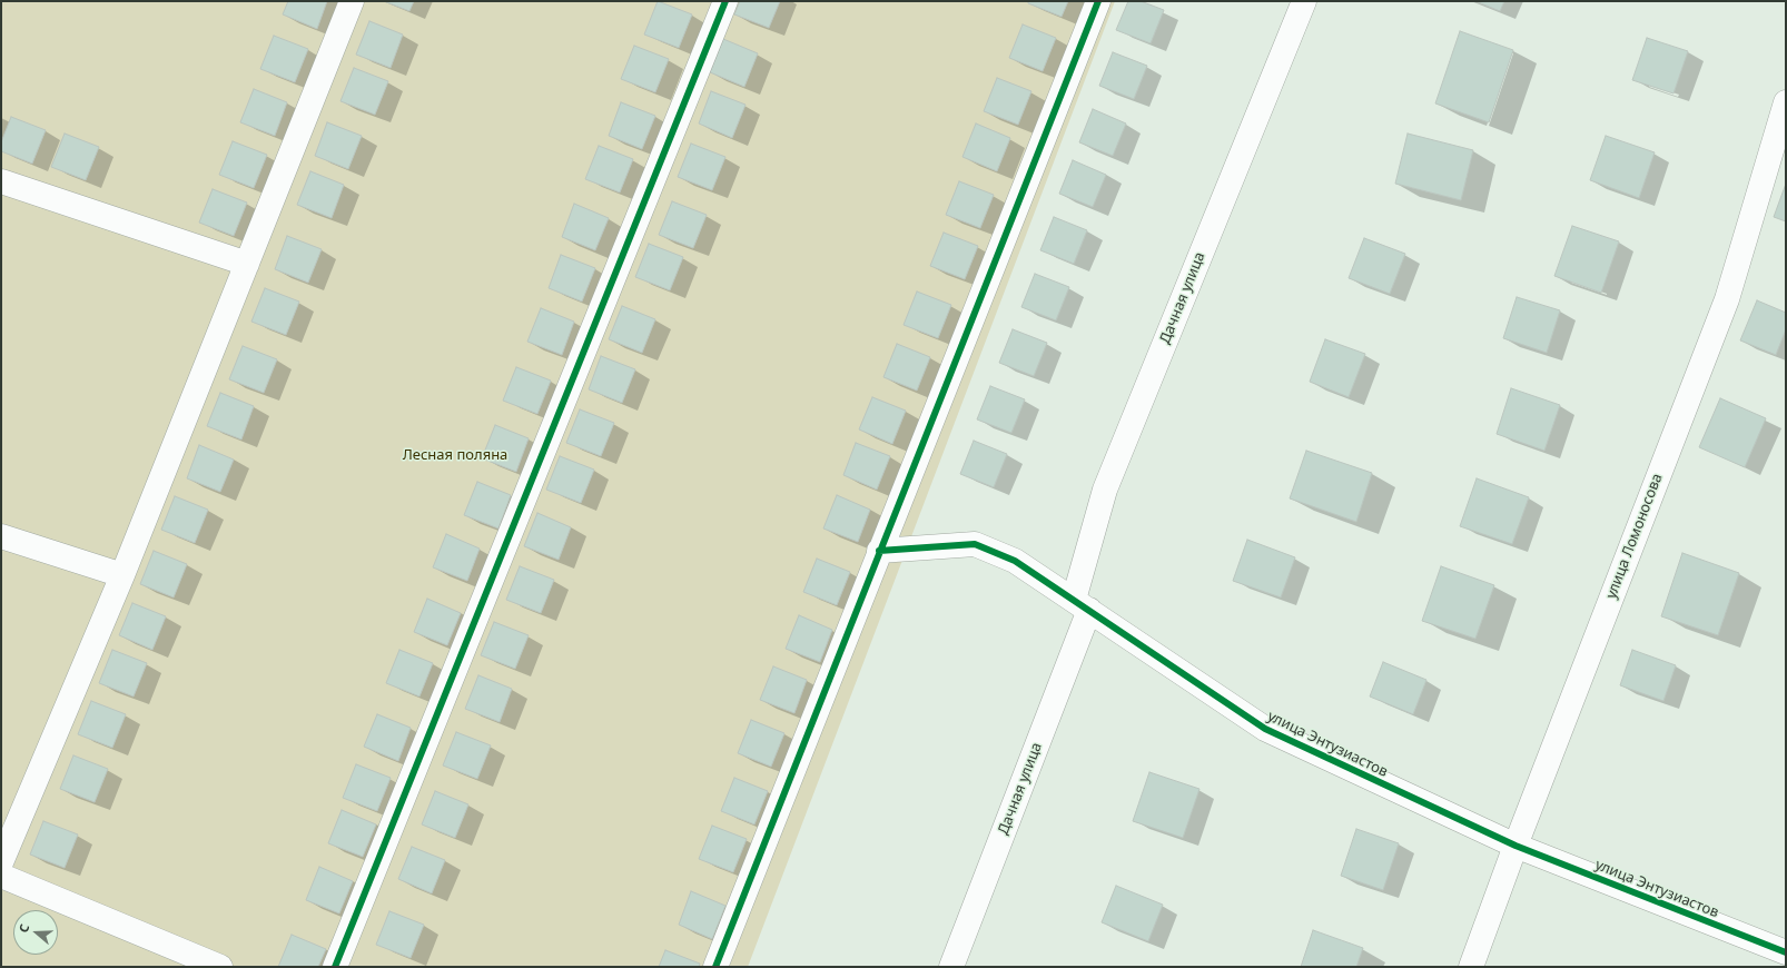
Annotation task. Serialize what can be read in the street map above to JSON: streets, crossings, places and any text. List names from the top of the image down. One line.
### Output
{"streets":{"street":["Дачная улица","улица Ломоносова","улица Энтузиастов"]},"crossings":[["Дачная улица","улица Энтузиастов"],["улица Ломоносова","улица Энтузиастов"]],"parks":["Лесная поляна"],"north":"left"}
